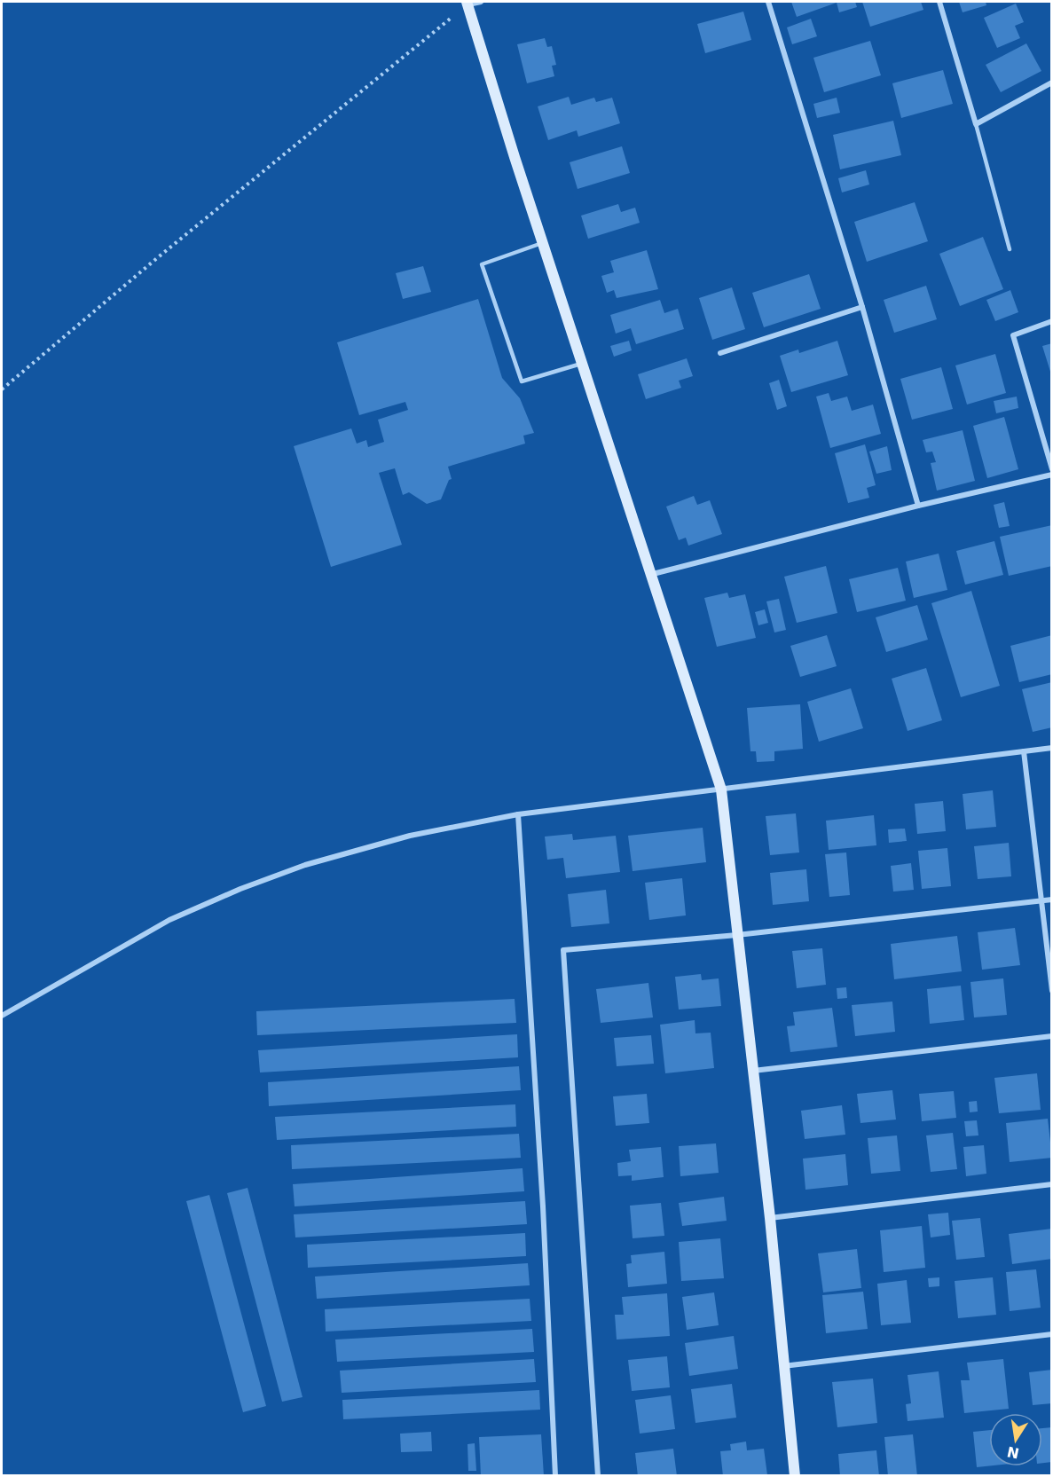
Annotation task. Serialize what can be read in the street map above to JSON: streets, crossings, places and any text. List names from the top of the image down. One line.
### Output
{"north":"bottom"}
